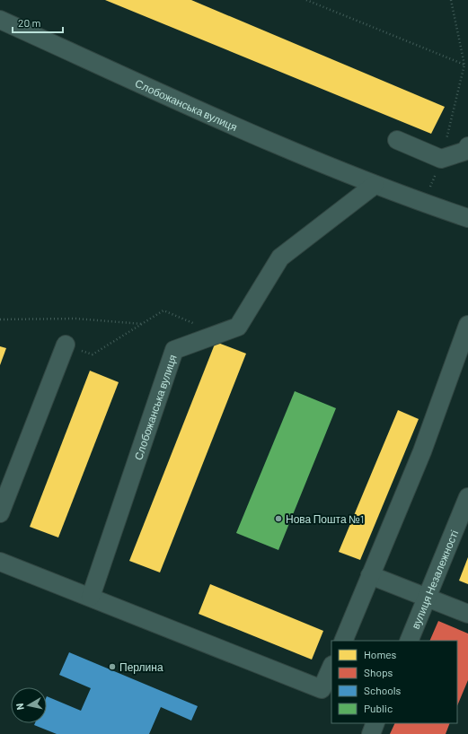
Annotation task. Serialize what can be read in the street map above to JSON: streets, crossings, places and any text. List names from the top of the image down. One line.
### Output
{"streets":{"street":["Слобожанська вулиця","вулиця Незалежності"]},"places":["Нова Пошта №1","Перлина"],"legend":["Homes","Shops","Schools","Public"],"scale_bar":"20 m","north":"left"}
